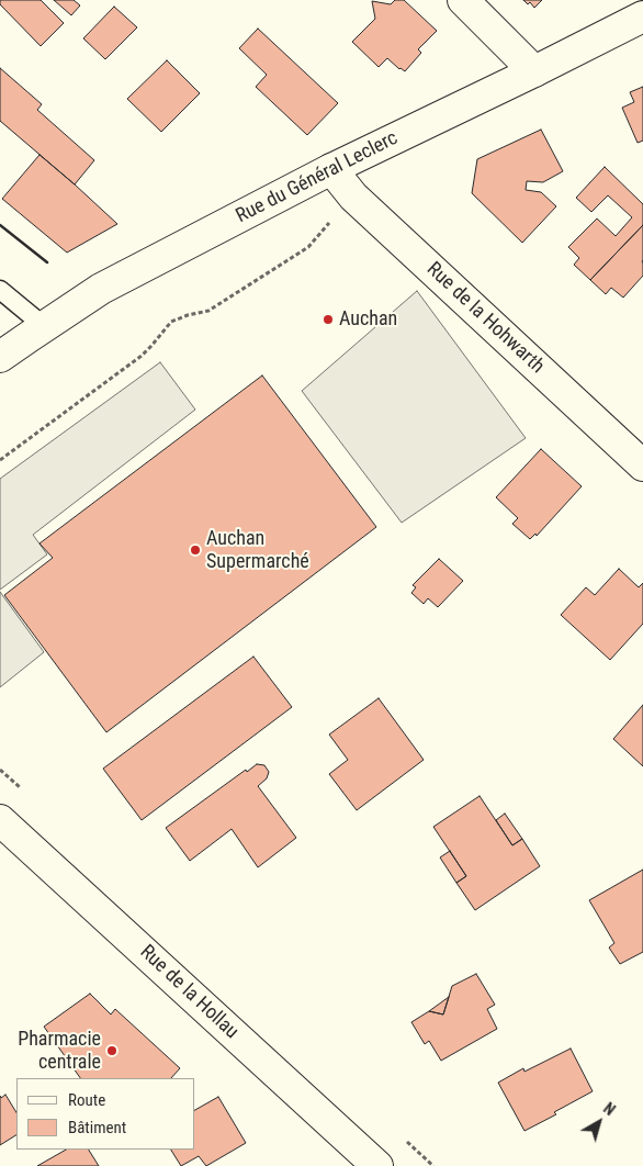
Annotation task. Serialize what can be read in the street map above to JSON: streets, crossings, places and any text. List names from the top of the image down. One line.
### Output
{"streets":{"street":["Rue du Général Leclerc","Rue de la Hohwarth","Rue de la Hollau"]},"crossings":[["Rue du Général Leclerc","Rue de la Hohwarth"]],"places":["Auchan","Auchan Supermarché","Pharmacie centrale"],"legend":["Route","Bâtiment"],"north":"top right"}
